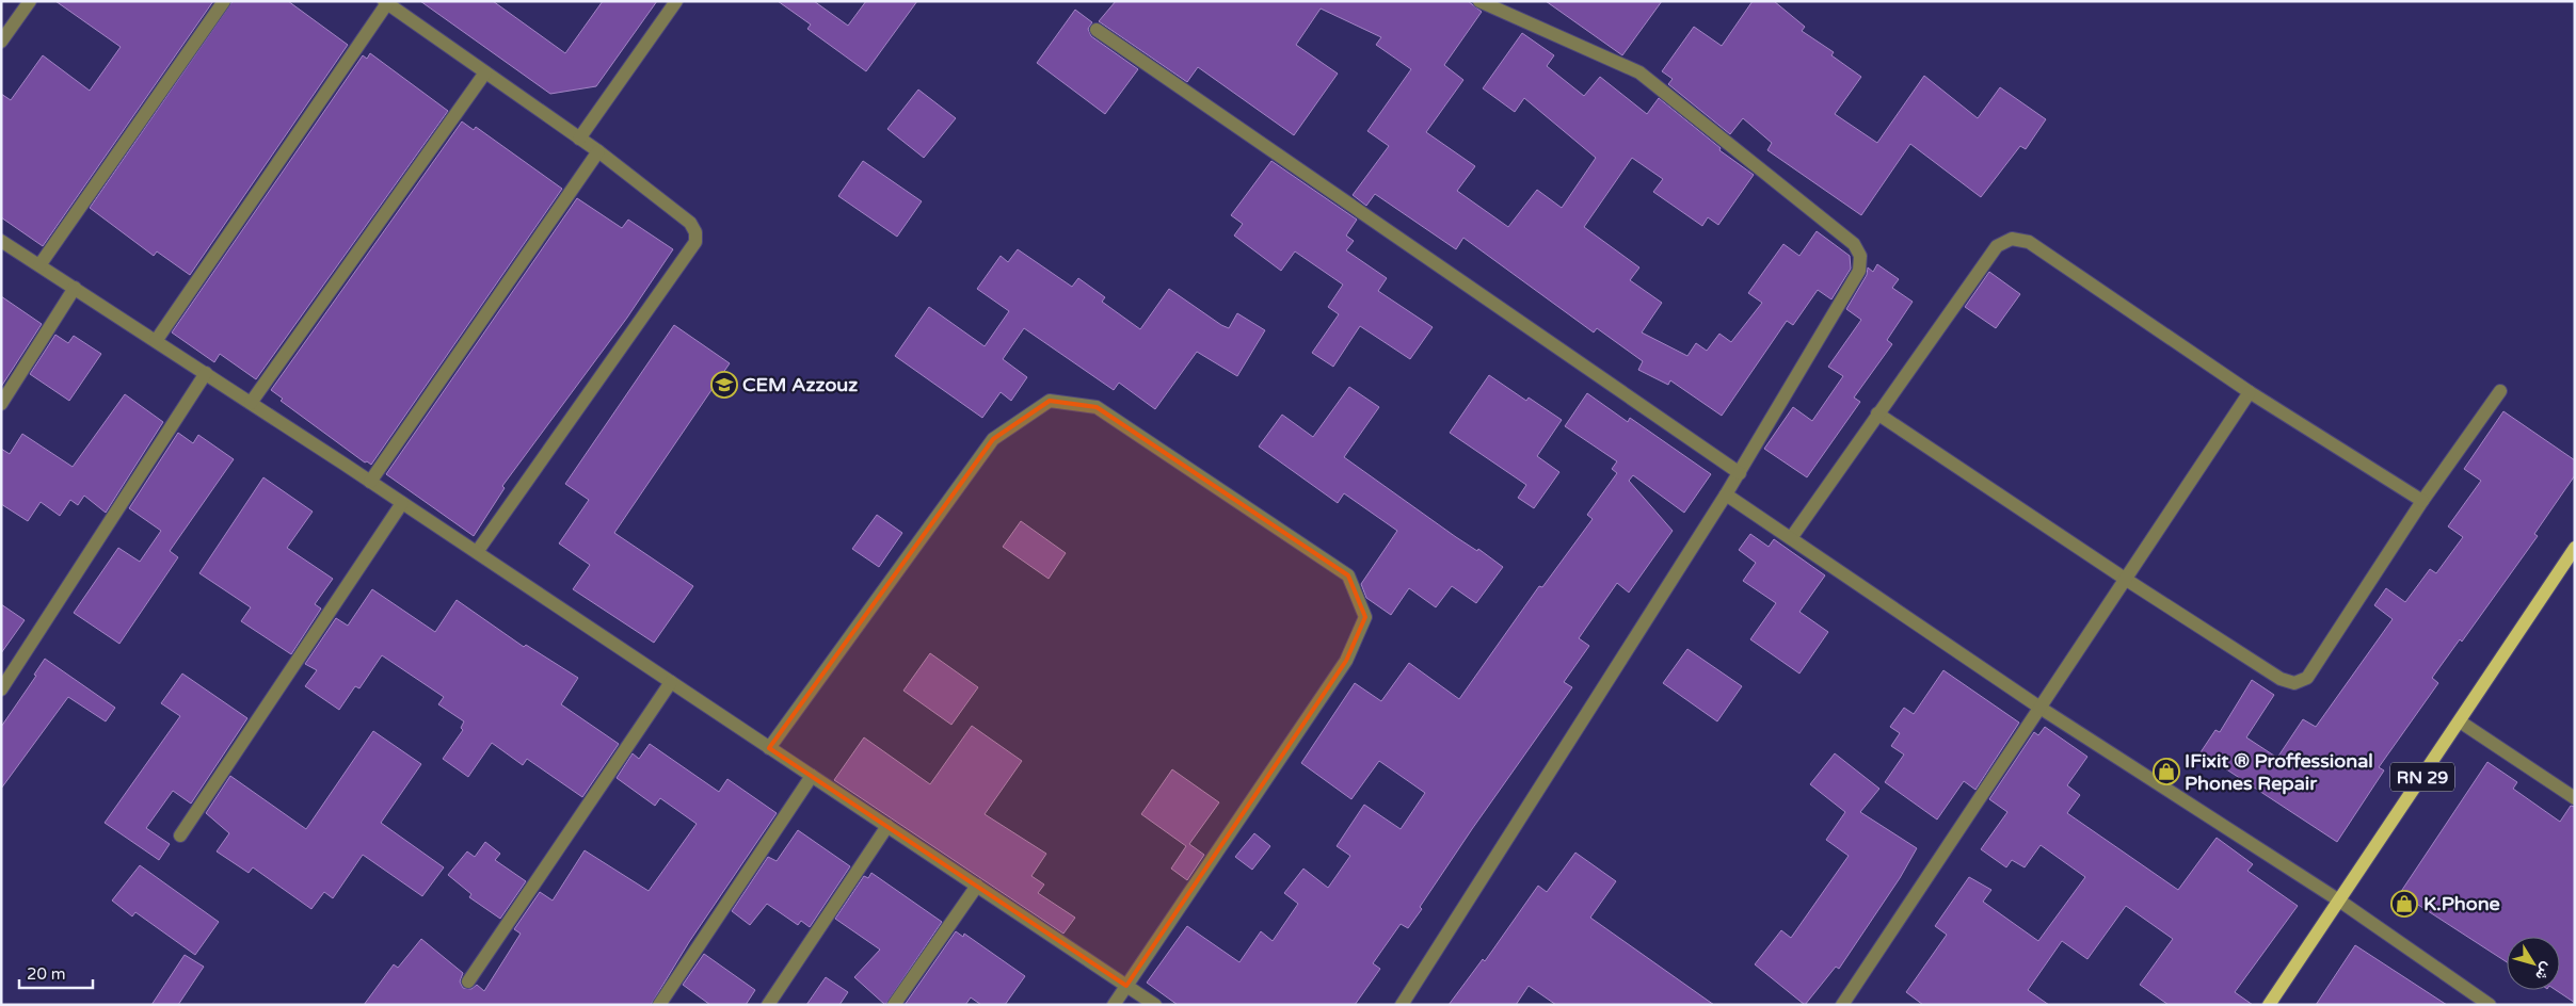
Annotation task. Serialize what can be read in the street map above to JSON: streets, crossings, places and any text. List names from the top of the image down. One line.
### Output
{"streets":{"main road":["RN 29"]},"places":{"school or university":["CEM Azzouz"],"shop":["IFixit ® Proffessional Phones Repair","K.Phone"]},"scale_bar":"20 m","north":"bottom right"}
